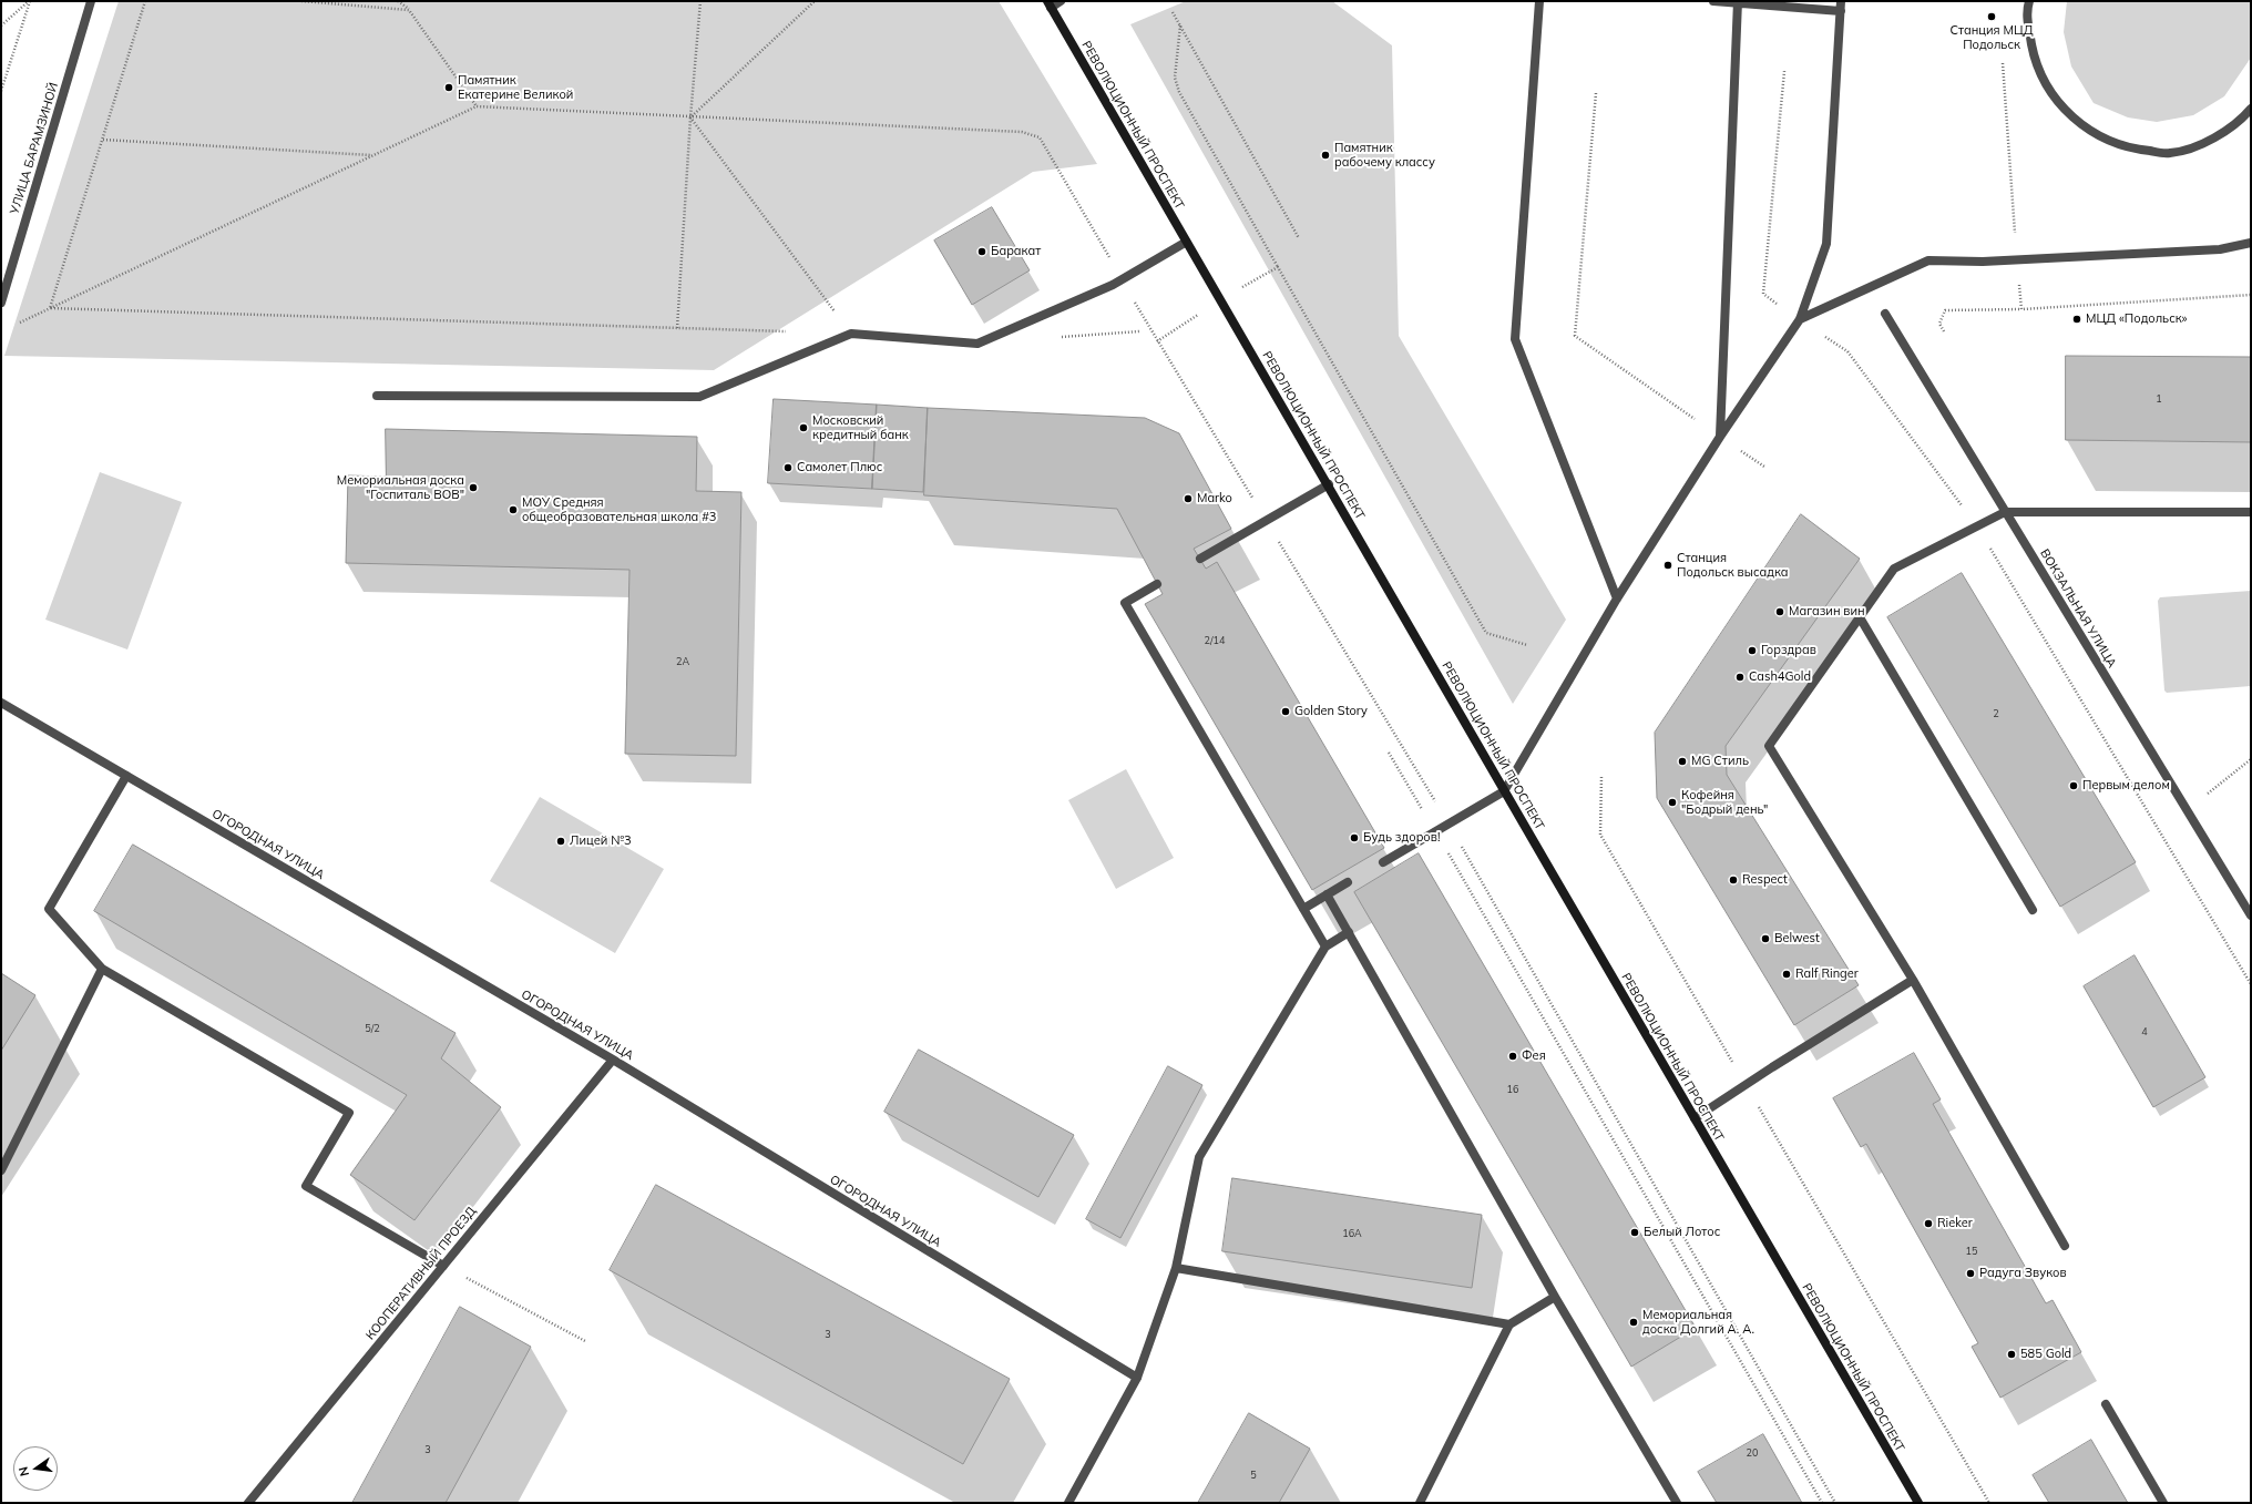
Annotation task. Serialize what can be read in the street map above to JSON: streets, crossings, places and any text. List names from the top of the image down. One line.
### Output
{"streets":{"street":["РЕВОЛЮЦИОННЫЙ ПРОСПЕКТ","УЛИЦА БАРАМЗИНОЙ","ВОКЗАЛЬНАЯ УЛИЦА","ОГОРОДНАЯ УЛИЦА","КООПЕРАТИВНЫЙ ПРОЕЗД"]},"crossings":[["ОГОРОДНАЯ УЛИЦА","КООПЕРАТИВНЫЙ ПРОЕЗД"]],"places":["Станция МЦД Подольск","Памятник Екатерине Великой","Памятник рабочему классу","Баракат","МЦД «Подольск»","Московский кредитный банк","Самолет Плюс","Мемориальная доска \"Госпиталь ВОВ\"","Marko","МОУ Средняя общеобразовательная школа #3","Станция Подольск высадка","Магазин вин","Горздрав","Cash4Gold","Golden Story","MG Стиль","Первым делом","Кофейня \"Бодрый день\"","Будь здоров!","Лицей №3","Respect","Belwest","Ralf Ringer","Фея","Rieker","Белый Лотос","Радуга Звуков","Мемориальная доска Долгий А. А.","585 Gold"],"house_numbers":["1","2/14","2А","2","5/2","4","16","16А","15","3","3","20","5"],"north":"left"}
